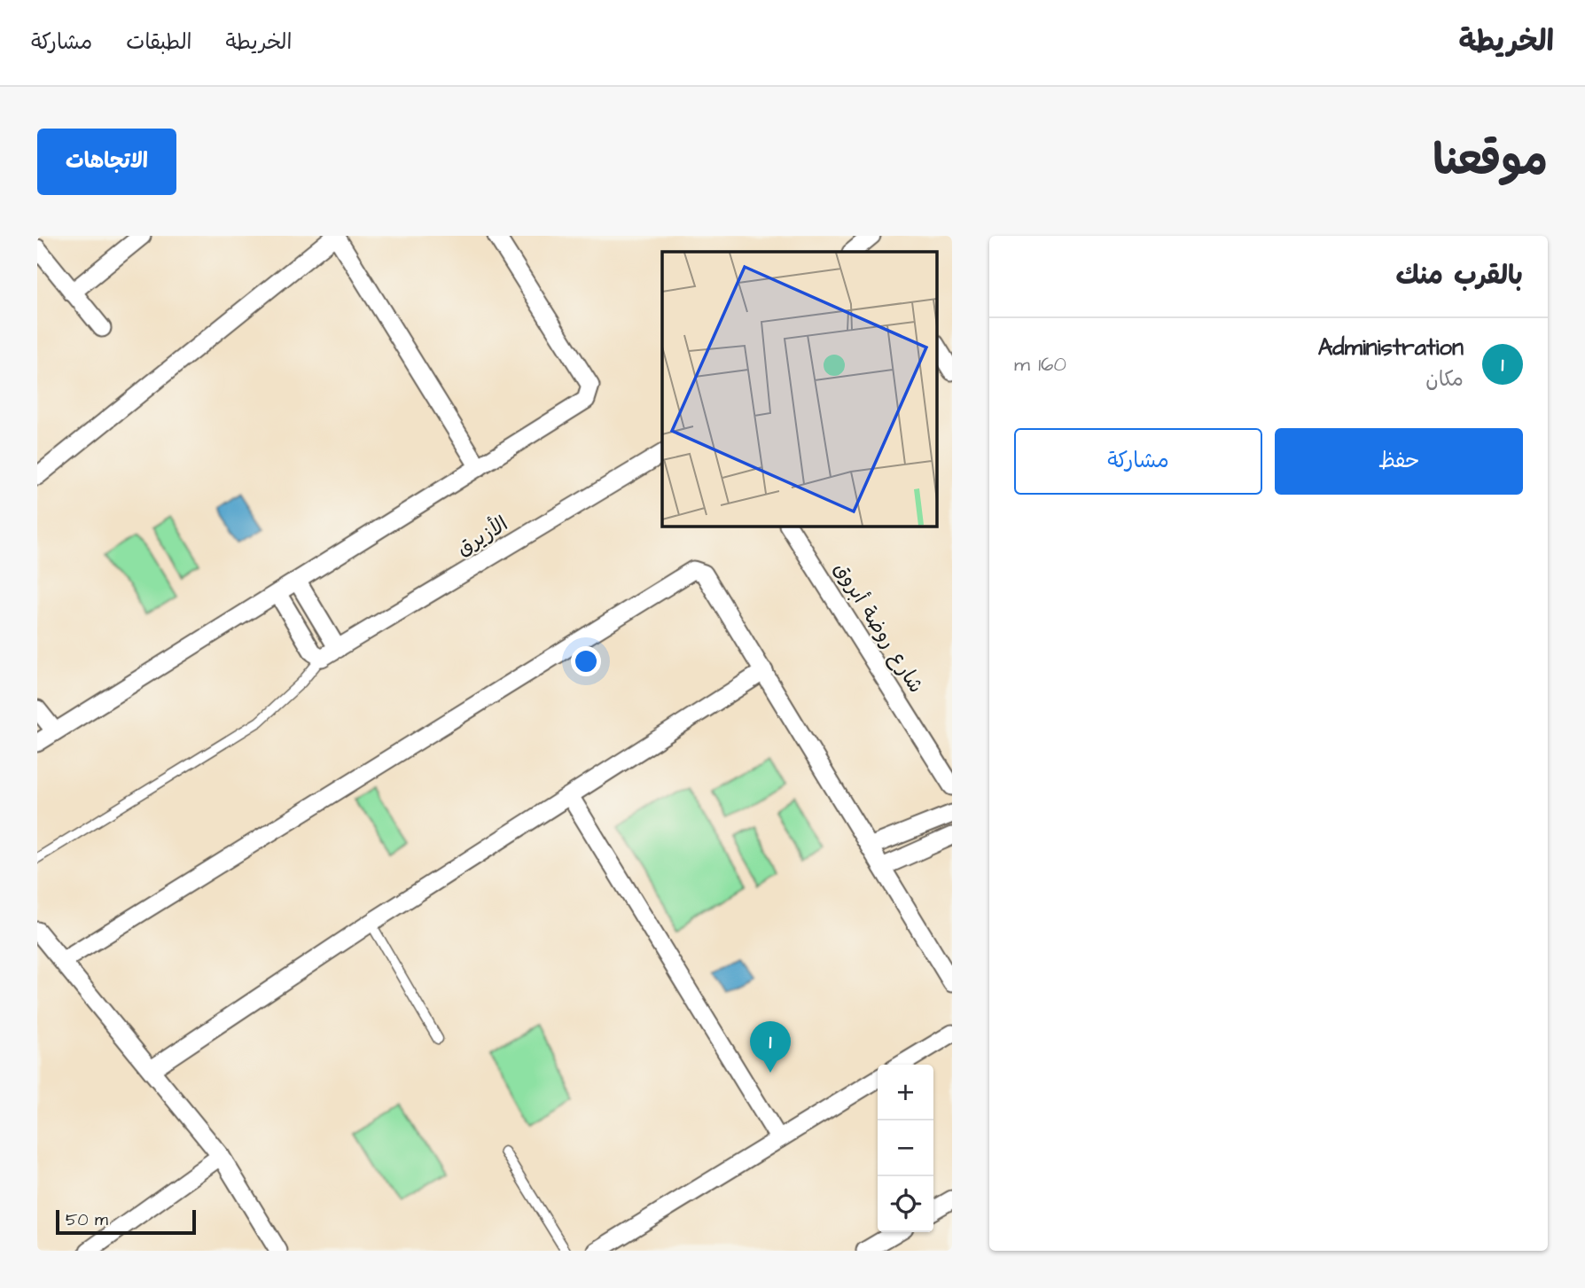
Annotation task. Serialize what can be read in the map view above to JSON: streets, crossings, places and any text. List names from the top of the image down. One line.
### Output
{"streets":{"street":["الأزيرق","شارع روضة أبروق"]},"scale_bar":"50 m","page":{"header":"الخريطة","nav":["الخريطة","الطبقات","مشاركة"],"title":"موقعنا","buttons":["الاتجاهات",["حفظ","مشاركة"]],"heading":"بالقرب منك","list":[{"mark":"1","name":"Administration","note":"مكان","value":"160 m"}],"pins":"1","map_buttons":["+","−"],"scale":"50 m"}}
